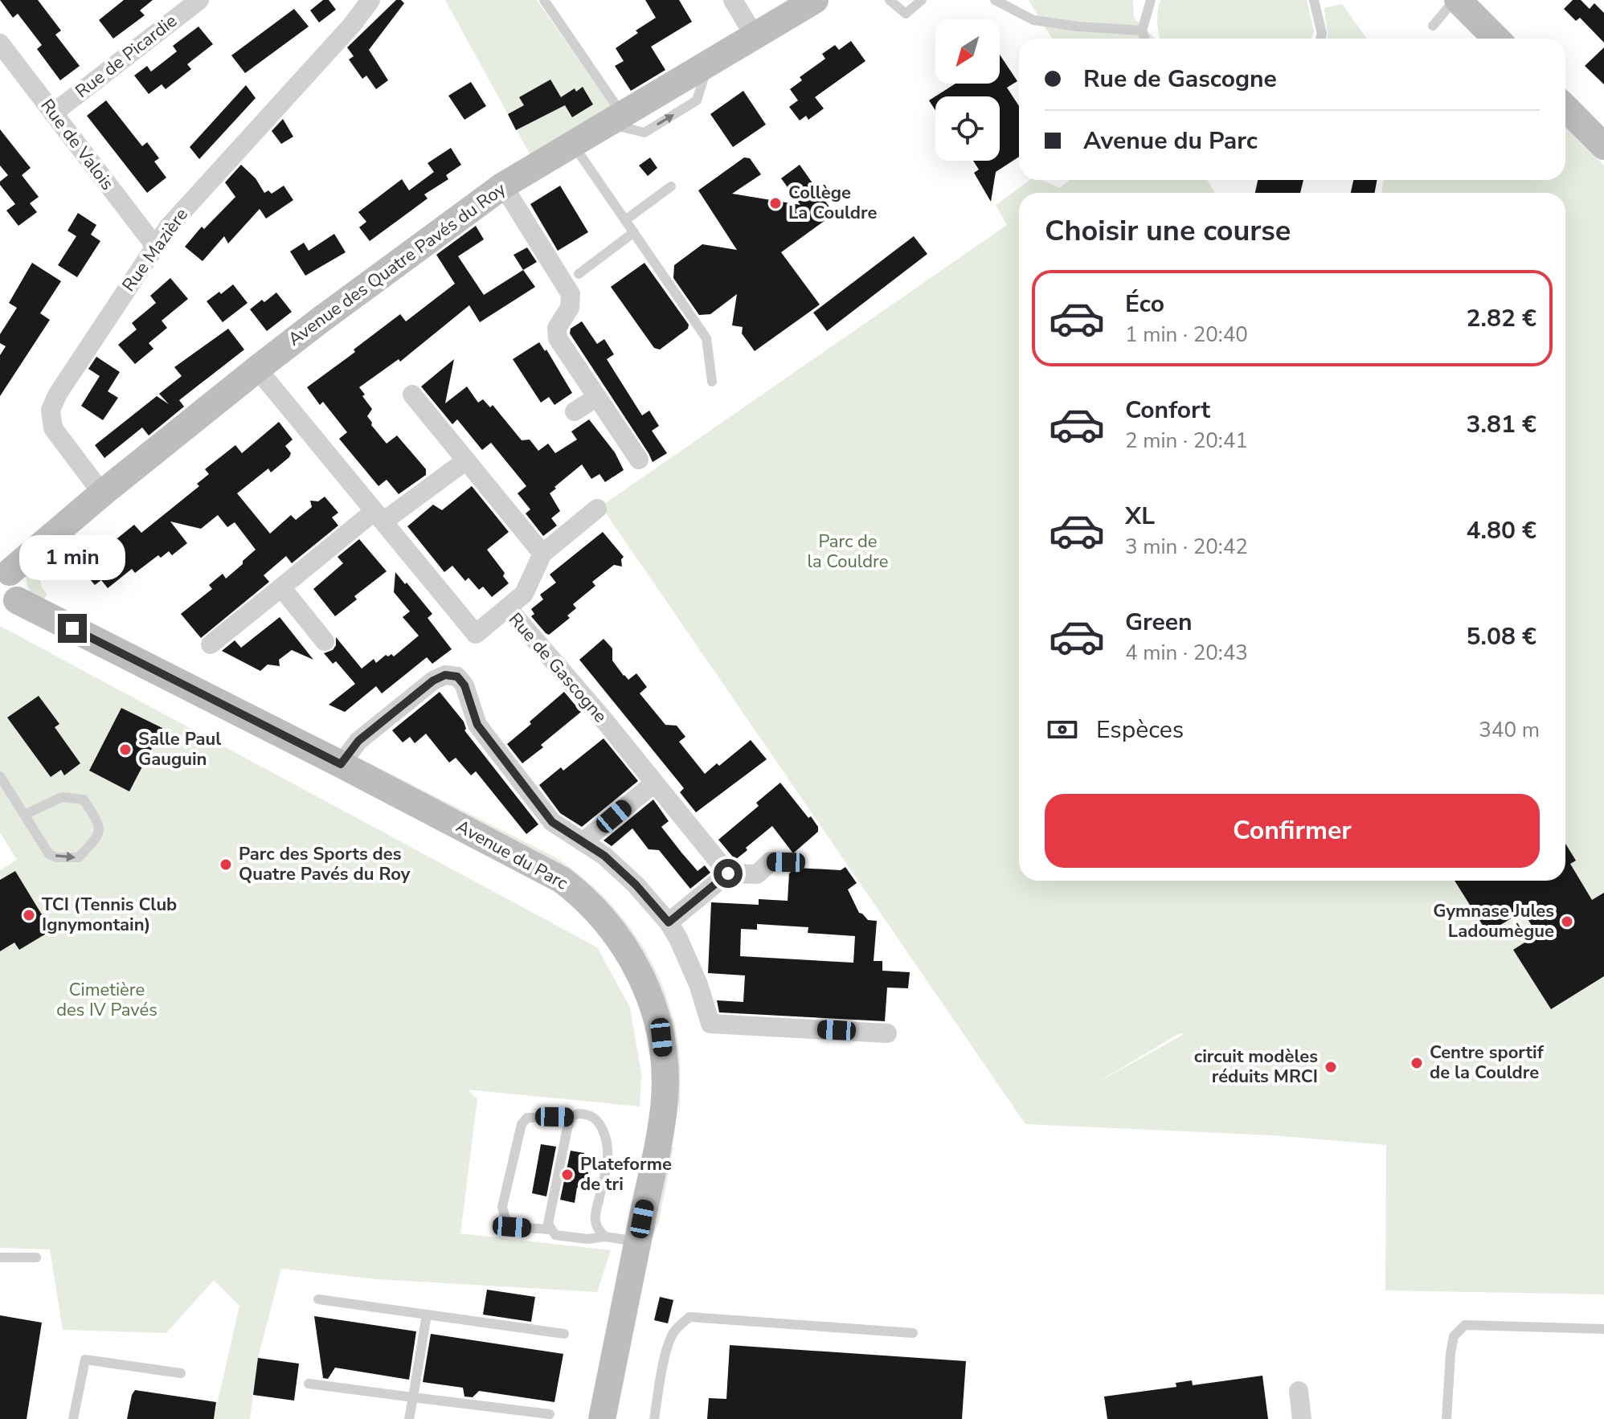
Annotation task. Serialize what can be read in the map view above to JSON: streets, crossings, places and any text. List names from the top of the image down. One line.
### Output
{"streets":{"street":["Rue de Picardie","Rue de Valois","Rue Mazière","Avenue des Quatre Pavés du Roy","Rue de Gascogne","Avenue du Parc"]},"crossings":[["Rue de Picardie","Rue de Valois"],["Rue de Valois","Rue Mazière"],["Rue Mazière","Avenue des Quatre Pavés du Roy"],["Avenue des Quatre Pavés du Roy","Rue de Gascogne"]],"parks":["Parc de la Couldre","Cimetière des IV Pavés"],"places":["Collège La Couldre","Salle Paul Gauguin","Parc des Sports des Quatre Pavés du Roy","TCI (Tennis Club Ignymontain)","Gymnase Jules Ladoumègue","Centre sportif de la Couldre","circuit modèles réduits MRCI","Plateforme de tri"],"north":"bottom left","page":{"banner":["Rue de Gascogne","Avenue du Parc"],"heading":"Choisir une course","list":[{"name":"Éco","note":"1 min · 20:40","value":"2.82 €"},{"name":"Confort","note":"2 min · 20:41","value":"3.81 €"},{"name":"XL","note":"3 min · 20:42","value":"4.80 €"},{"name":"Green","note":"4 min · 20:43","value":"5.08 €"}],"bubble":"1 min","pay":["Espèces","340 m"],"buttons":"Confirmer"}}
